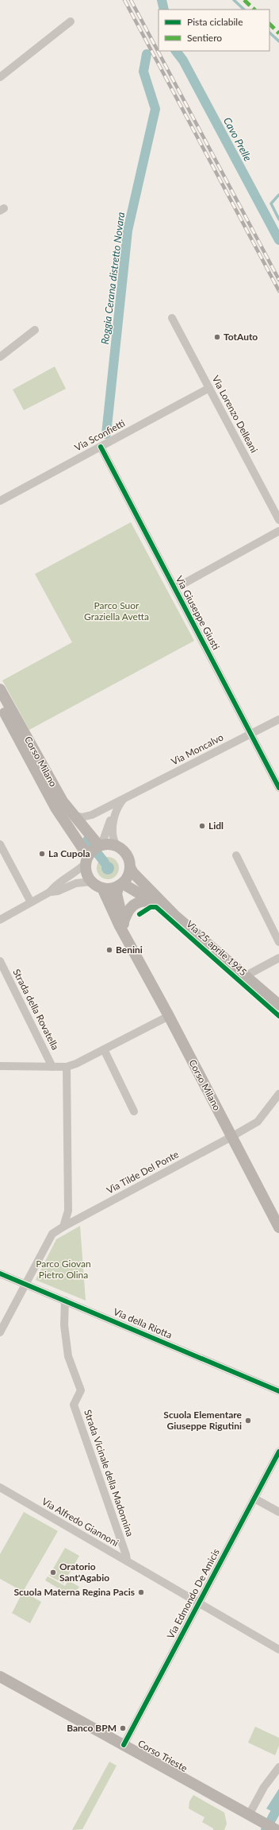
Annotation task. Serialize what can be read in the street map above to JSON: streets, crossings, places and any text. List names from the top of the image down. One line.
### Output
{"streets":{"main road":["Corso Milano","Via 25 aprile 1945","Corso Trieste"],"street":["Via Lorenzo Delleani","Via Sconfietti","Via Giuseppe Giusti","Via Moncalvo","Strada della Rovatella","Via Tilde Del Ponte","Via della Riotta","Strada Vicinale della Madonnina","Via Alfredo Giannoni","Via Edmondo De Amicis"]},"crossings":[["Via Lorenzo Delleani","Via Sconfietti"],["Via Sconfietti","Via Giuseppe Giusti"],["Via Giuseppe Giusti","Via Moncalvo"],["Via Moncalvo","Corso Milano"],["Corso Milano","Via Tilde Del Ponte"],["Via Tilde Del Ponte","Via della Riotta"],["Via della Riotta","Strada Vicinale della Madonnina"],["Strada Vicinale della Madonnina","Via Alfredo Giannoni"],["Via Alfredo Giannoni","Via Edmondo De Amicis"],["Via Edmondo De Amicis","Corso Trieste"]],"water":["Cavo Prelle","Roggia Cerana distretto Novara"],"parks":["Parco Suor Graziella Avetta","Parco Giovan Pietro Olina"],"places":["TotAuto","Lidl","La Cupola","Benini","Scuola Elementare Giuseppe Rigutini","Oratorio Sant'Agabio","Scuola Materna Regina Pacis","Banco BPM"],"legend":["Pista ciclabile","Sentiero"]}
